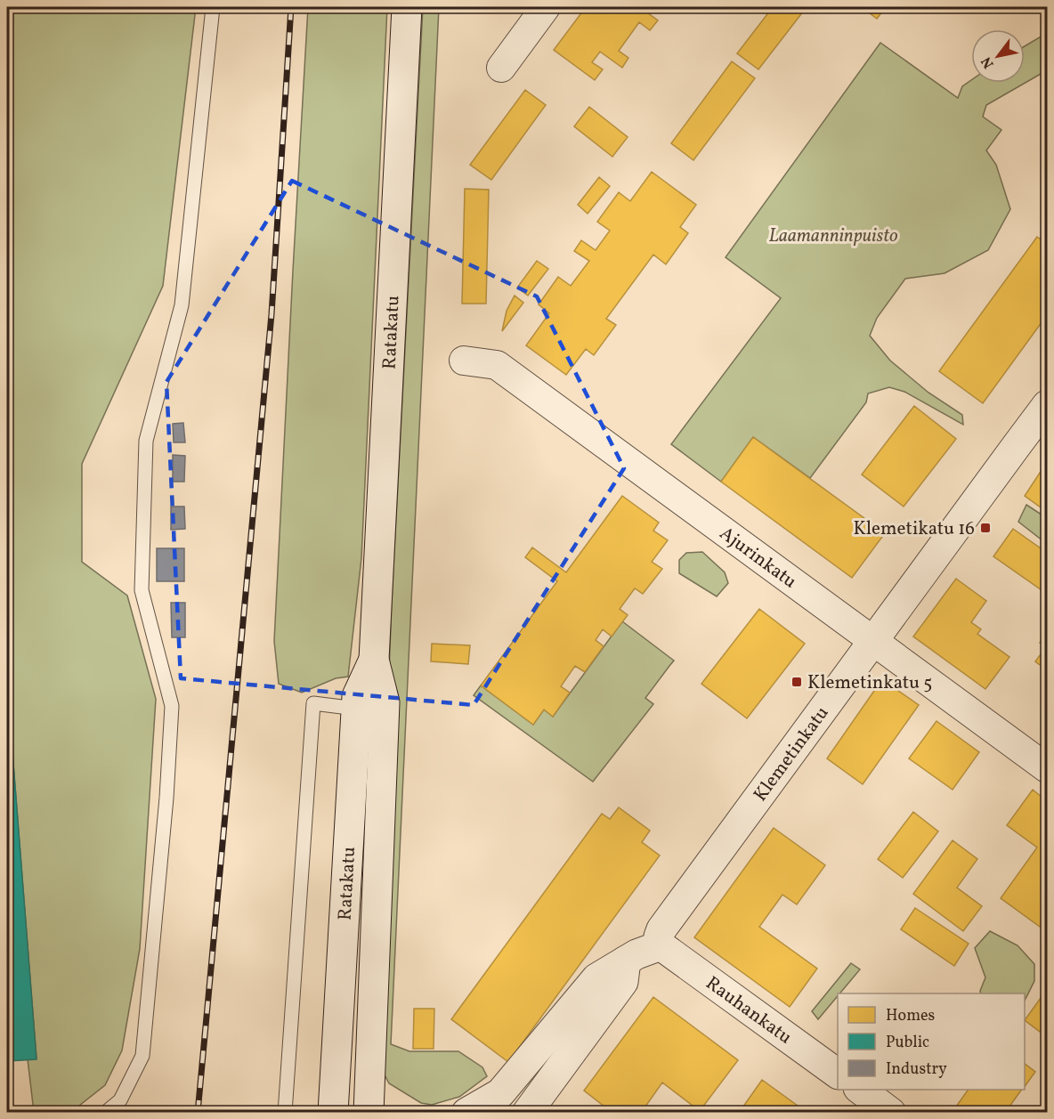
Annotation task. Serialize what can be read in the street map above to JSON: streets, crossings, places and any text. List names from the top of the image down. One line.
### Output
{"streets":{"main road":["Ratakatu","Klemetinkatu","Rauhankatu"],"street":["Ajurinkatu"]},"crossings":[["Ajurinkatu","Klemetinkatu"],["Klemetinkatu","Rauhankatu"]],"parks":["Laamanninpuisto"],"places":{"transit":["Klemetikatu 16","Klemetinkatu 5"]},"legend":["Homes","Public","Industry"],"north":"bottom left"}
